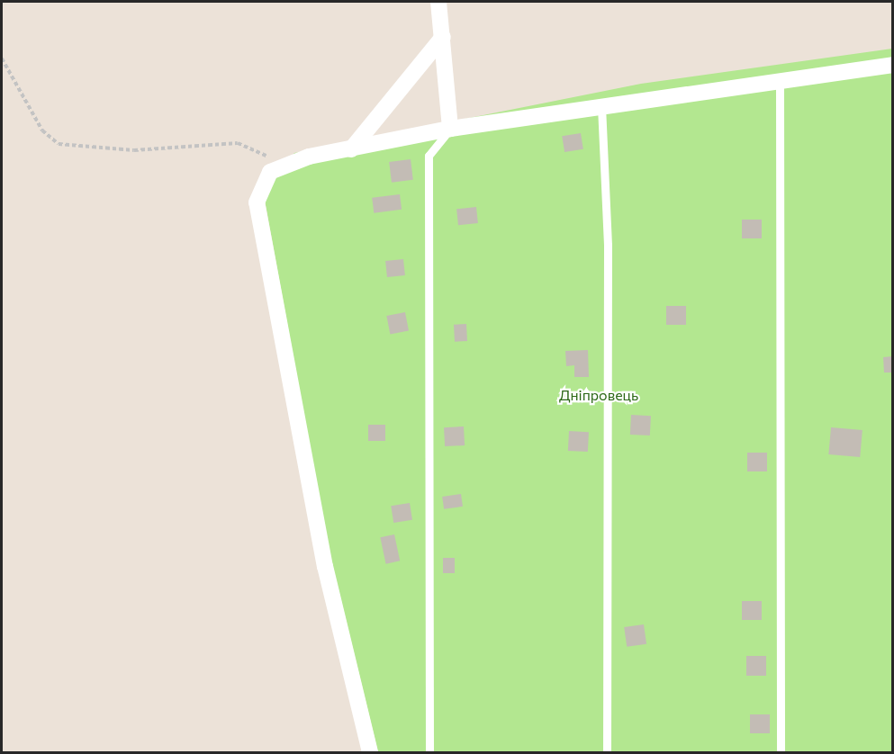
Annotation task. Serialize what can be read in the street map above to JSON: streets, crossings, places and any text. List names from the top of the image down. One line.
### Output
{"parks":["Дніпровець"]}
